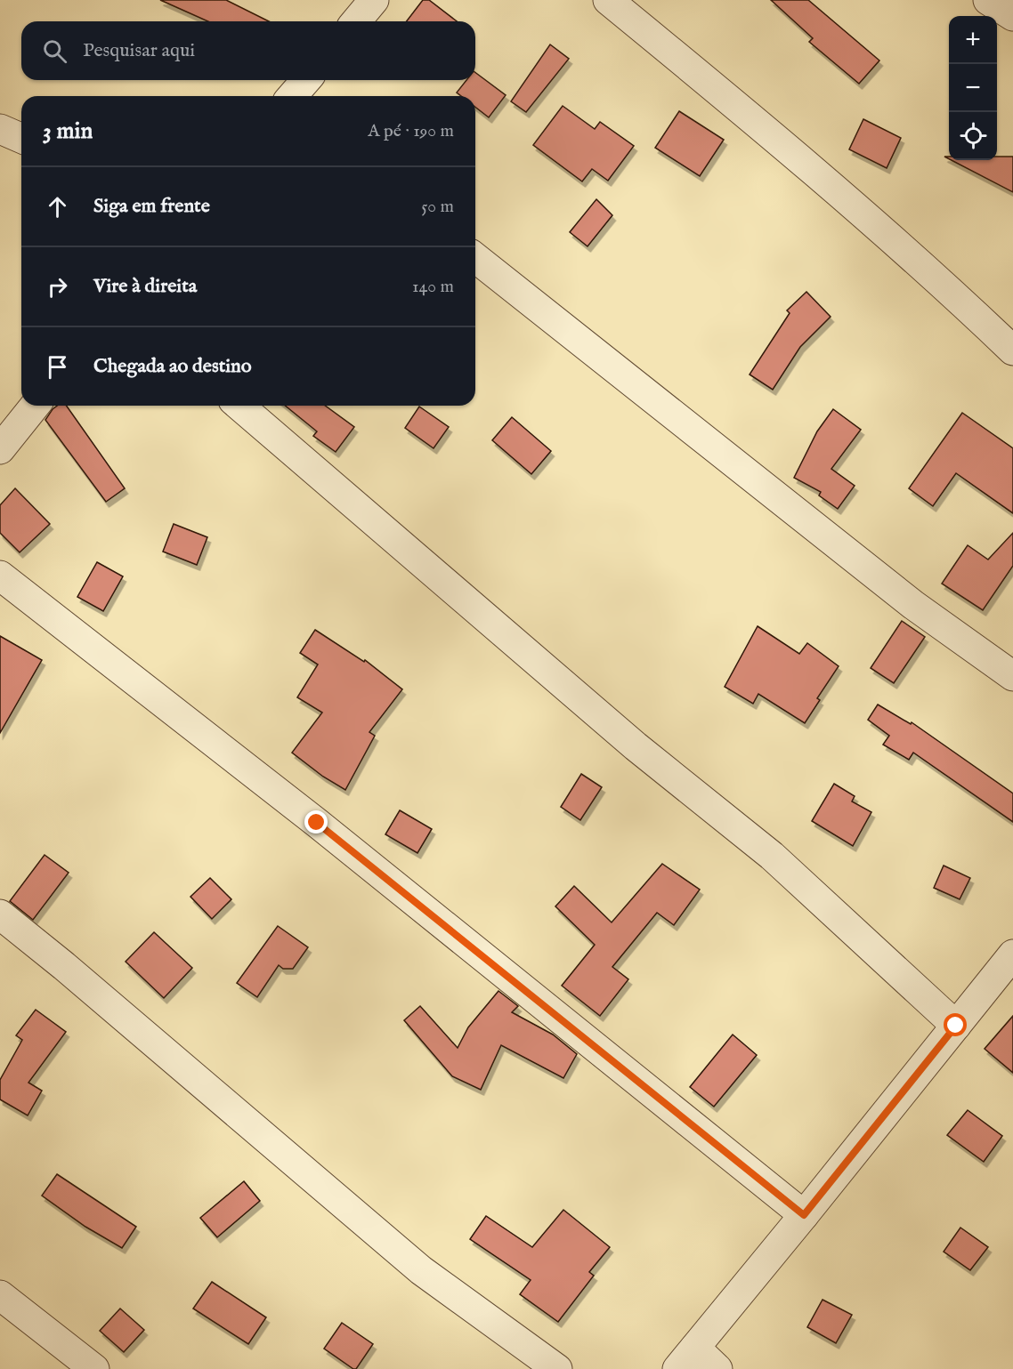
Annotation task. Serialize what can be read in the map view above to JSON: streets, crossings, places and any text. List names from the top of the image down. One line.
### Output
{"page":{"map_buttons":["+","−"],"search":"Pesquisar aqui","heading":["3 min","A pé · 190 m"],"list":[["Siga em frente","50 m"],["Vire à direita","140 m"],"Chegada ao destino"]}}
